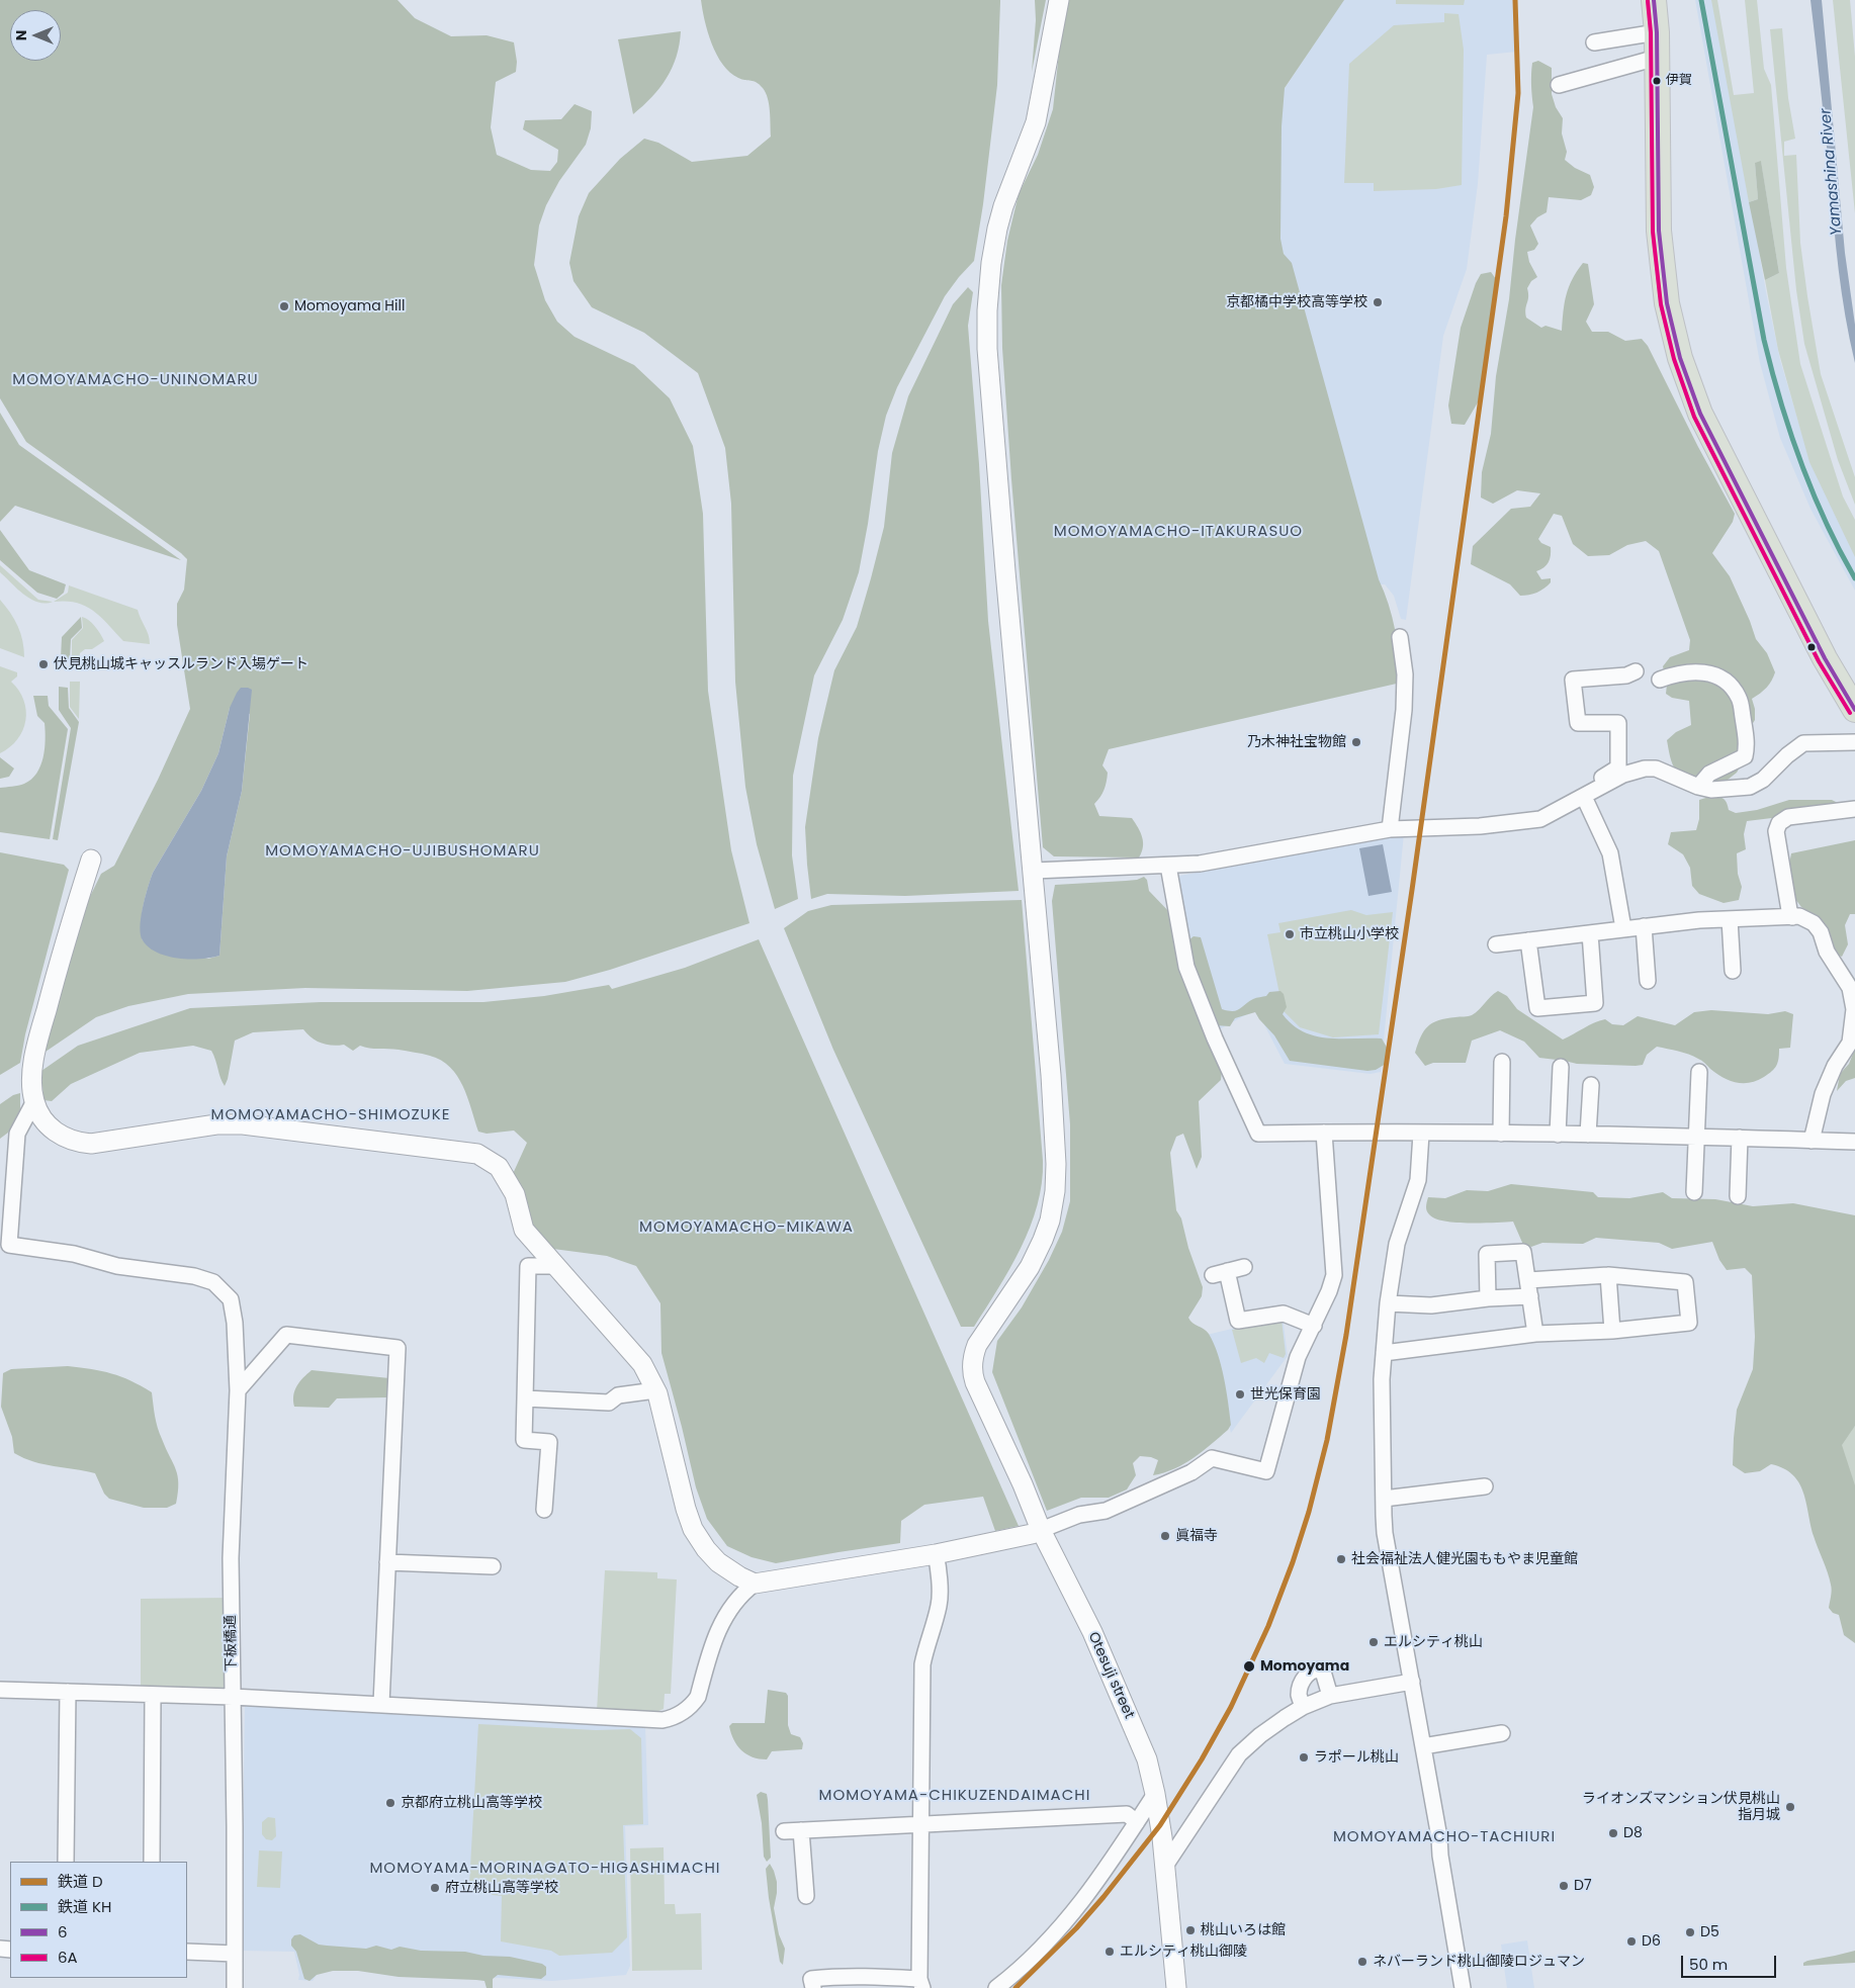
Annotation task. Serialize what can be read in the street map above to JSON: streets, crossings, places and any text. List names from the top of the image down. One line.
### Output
{"streets":{"street":["下板橋通","Otesuji street"]},"districts":["MOMOYAMACHO-UNINOMARU","MOMOYAMACHO-ITAKURASUO","MOMOYAMACHO-UJIBUSHOMARU","MOMOYAMACHO-SHIMOZUKE","MOMOYAMACHO-MIKAWA","MOMOYAMA-CHIKUZENDAIMACHI","MOMOYAMACHO-TACHIURI","MOMOYAMA-MORINAGATO-HIGASHIMACHI"],"water":["Yamashina River"],"places":["伊賀","京都橘中学校高等学校","Momoyama Hill","伏見桃山城キャッスルランド入場ゲート","乃木神社宝物館","市立桃山小学校","世光保育園","眞福寺","社会福祉法人健光園ももやま児童館","エルシティ桃山","Momoyama","ラポール桃山","京都府立桃山高等学校","ライオンズマンション伏見桃山 指月城","D8","D7","府立桃山高等学校","桃山いろは館","D5","D6","エルシティ桃山御陵","ネバーランド桃山御陵ロジュマン"],"lines":["rail line D","rail line KH","transit line 6","transit line 6A"],"legend":["鉄道 D","鉄道 KH","6","6A"],"scale_bar":"50 m","north":"left"}
